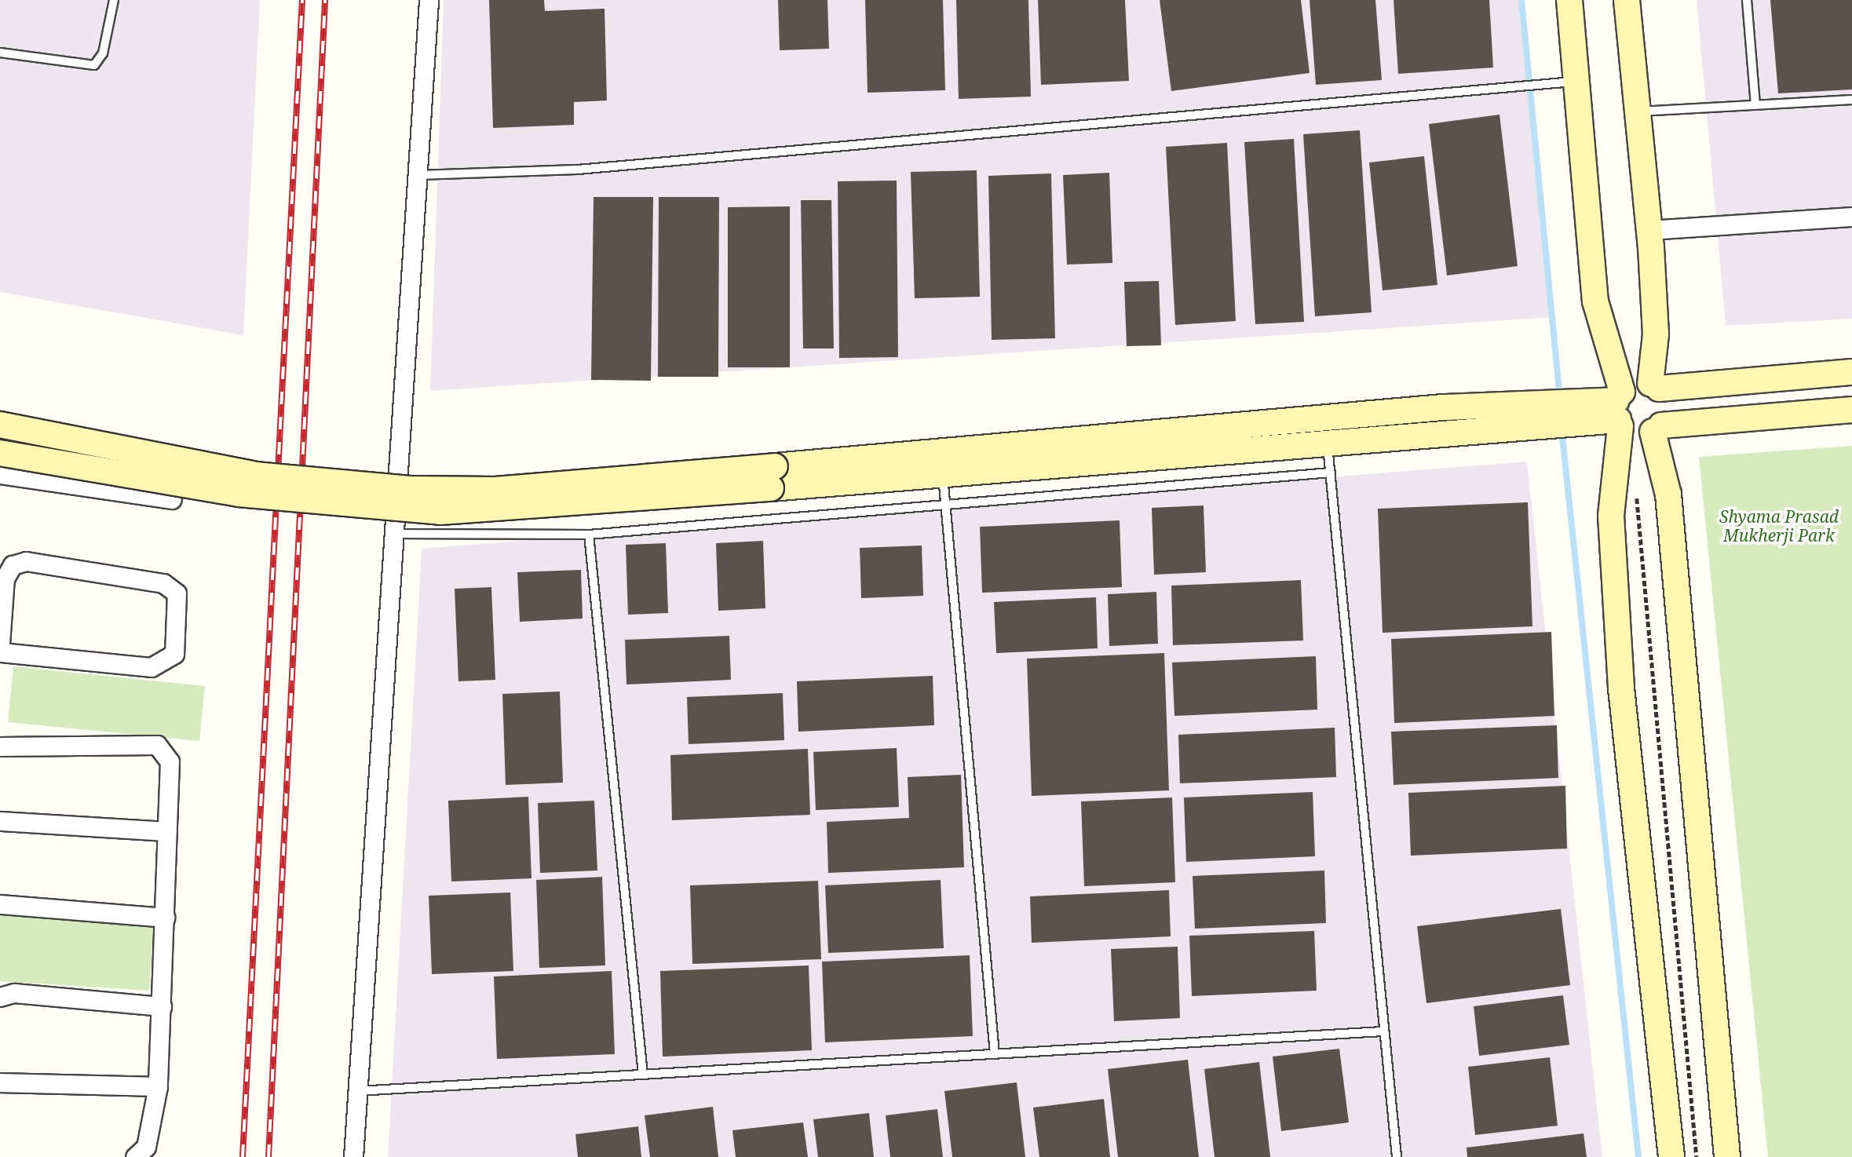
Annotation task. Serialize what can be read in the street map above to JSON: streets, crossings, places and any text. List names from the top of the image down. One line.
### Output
{"parks":["Shyama Prasad Mukherji Park"]}
